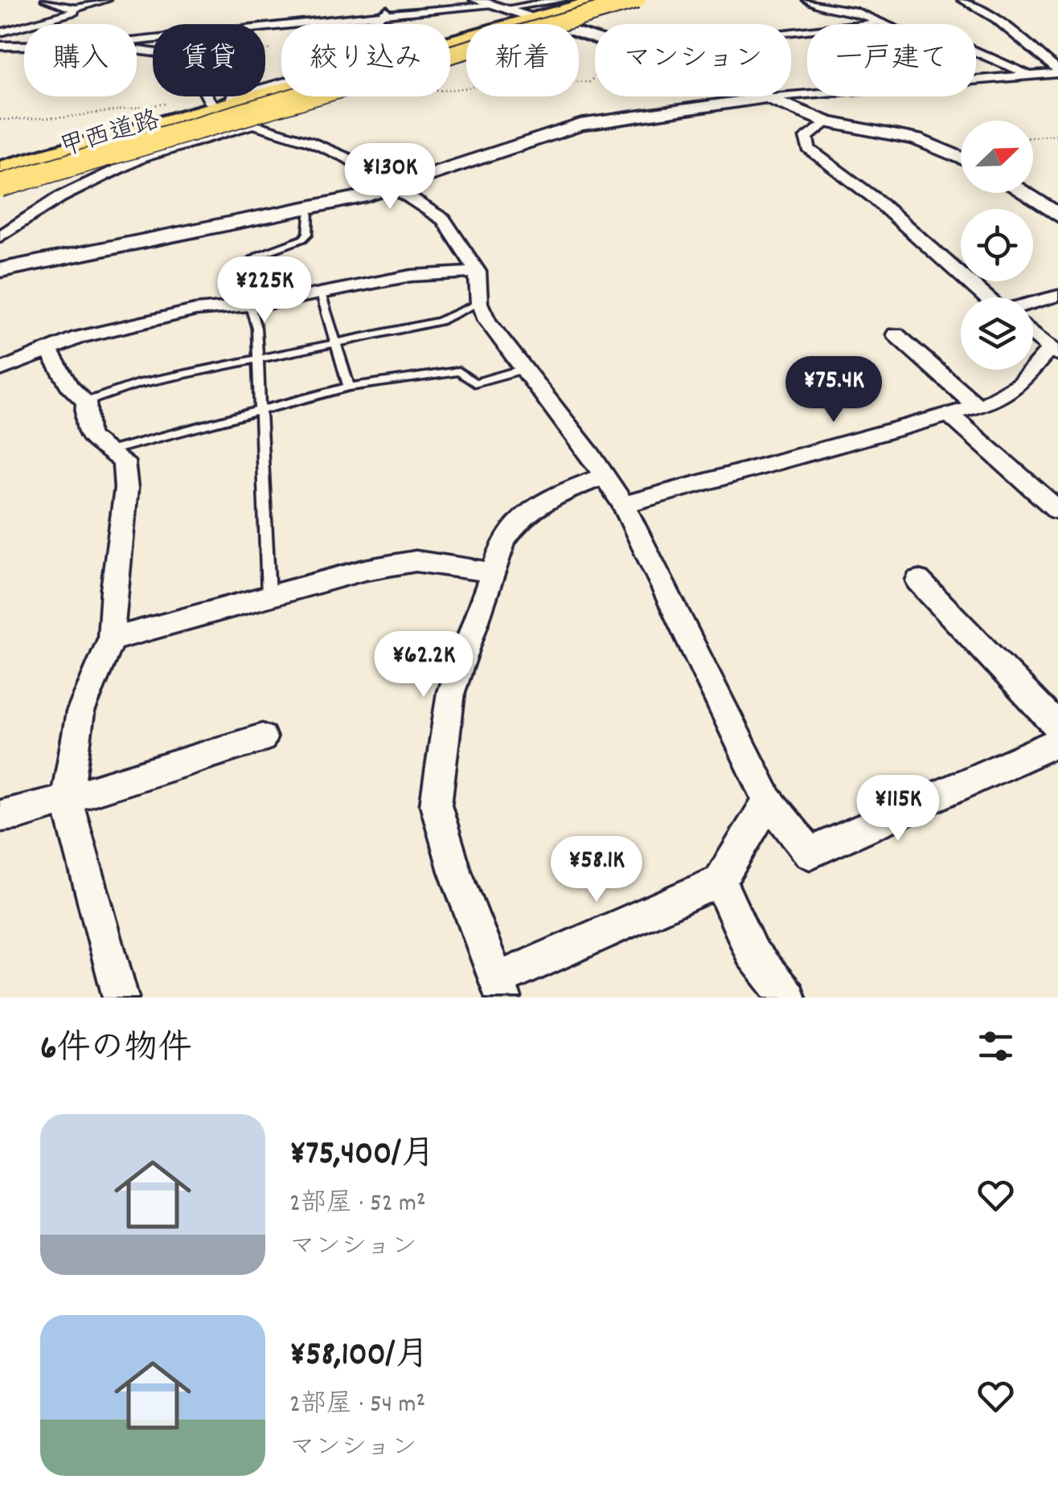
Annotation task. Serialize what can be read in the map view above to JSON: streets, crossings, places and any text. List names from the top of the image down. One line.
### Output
{"streets":{"highway":["甲西道路"]},"north":"top right","page":{"chip":["購入","賃貸","絞り込み","新着","マンション","一戸建て"],"price":["¥130K","¥225K","¥75.4K","¥62.2K","¥115K","¥58.1K"],"heading":"6件の物件","list":[{"name":"¥75,400/月","note":"2部屋 · 52 m² · マンション"},{"name":"¥58,100/月","note":"2部屋 · 54 m² · マンション"}]}}
